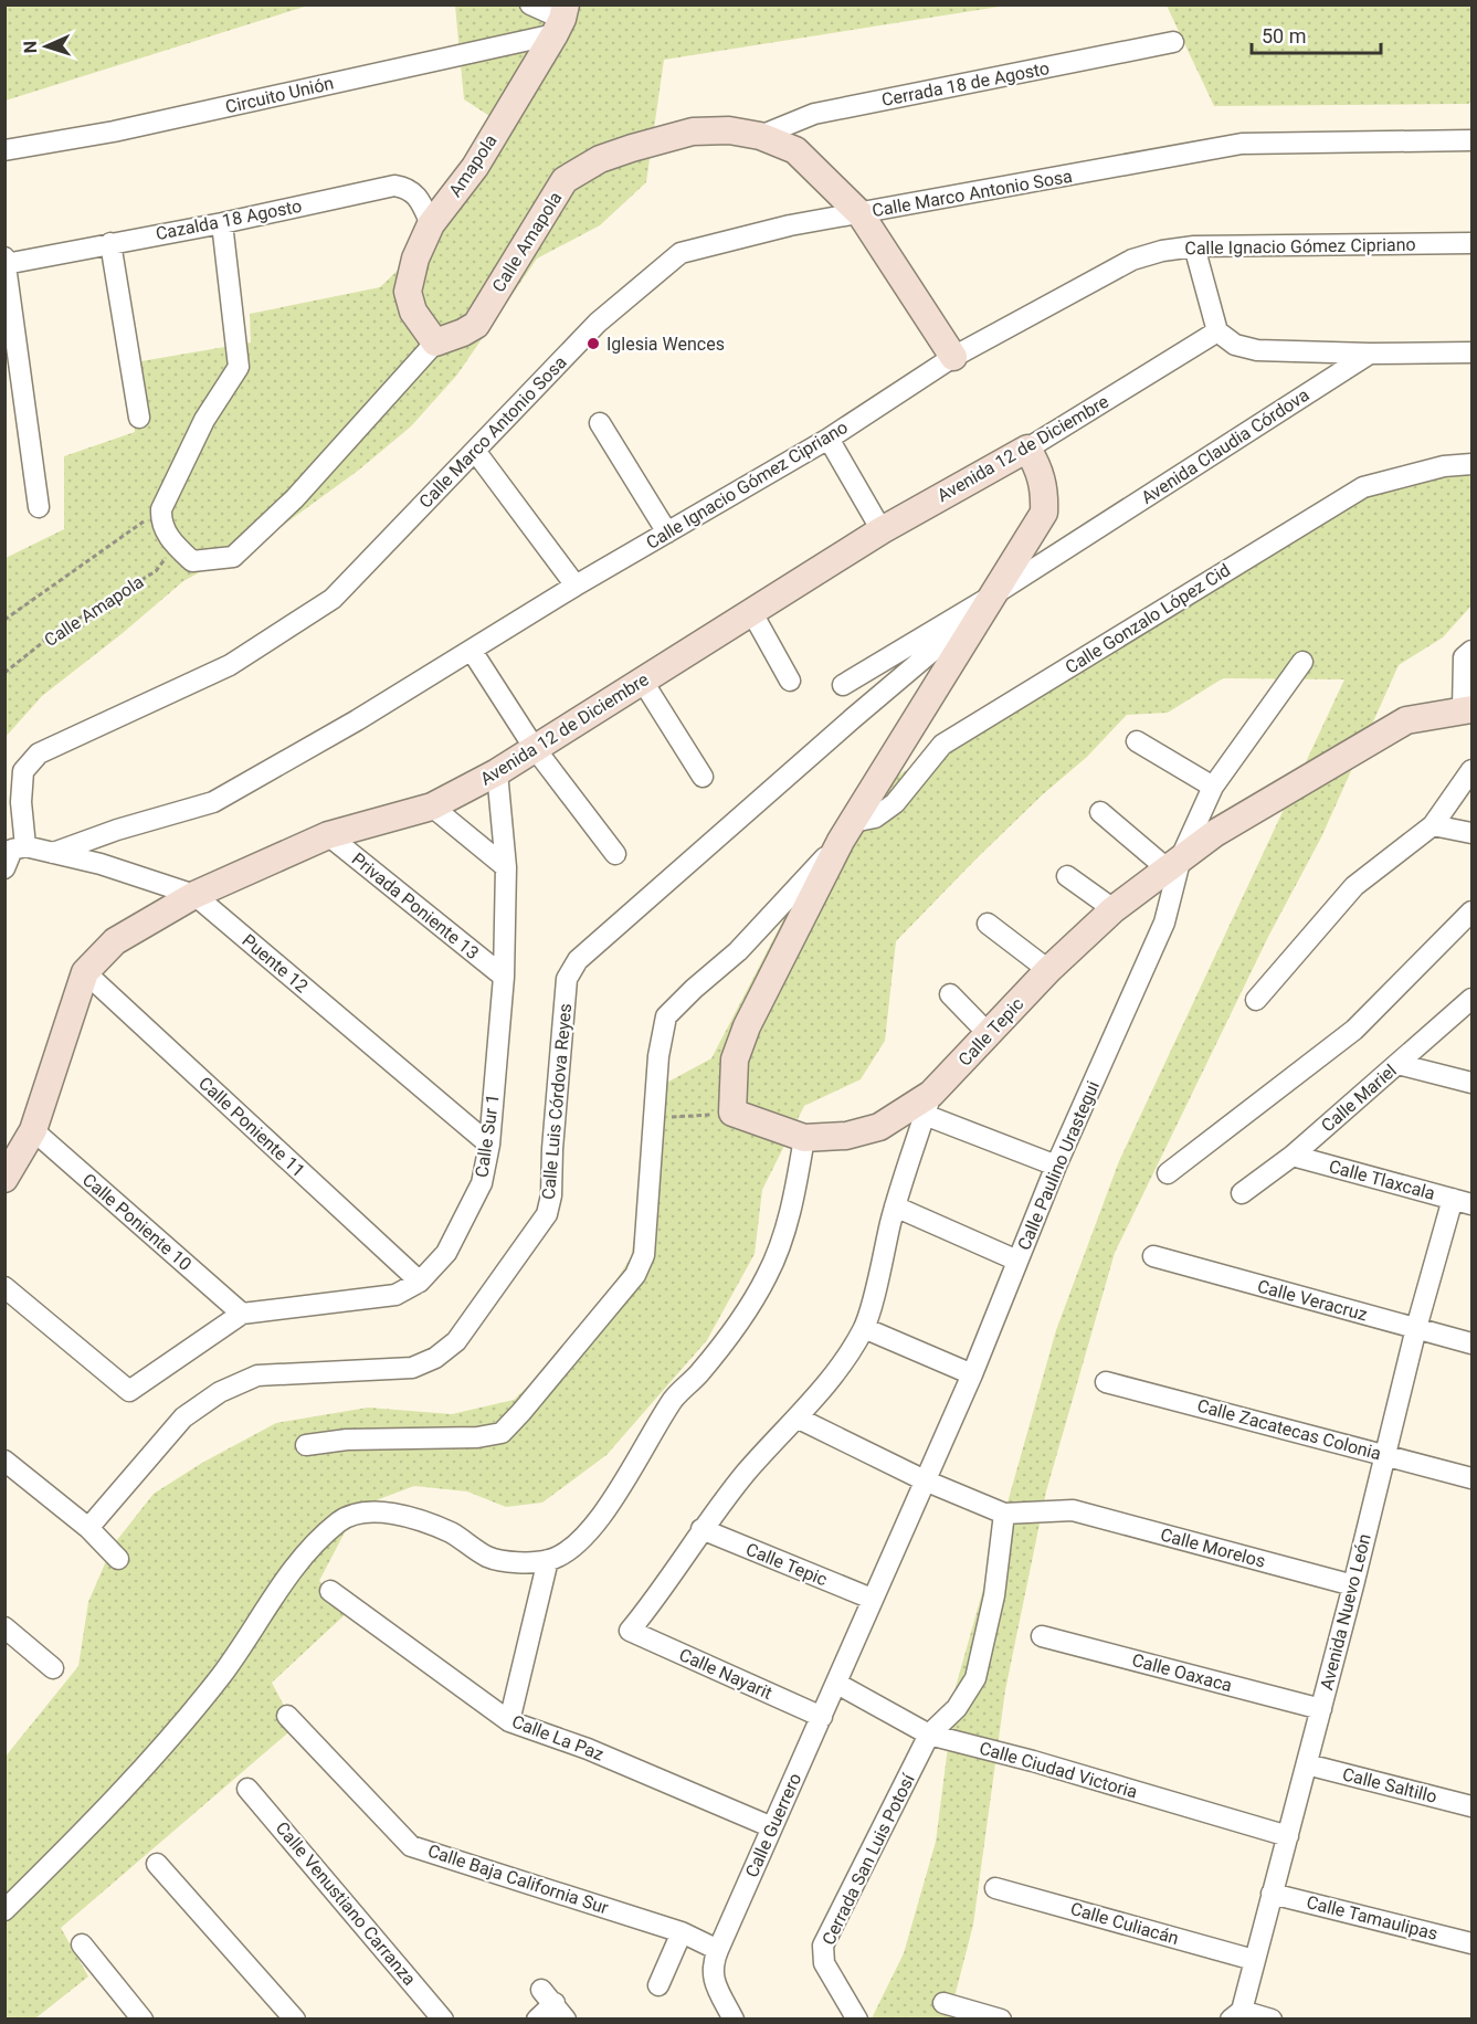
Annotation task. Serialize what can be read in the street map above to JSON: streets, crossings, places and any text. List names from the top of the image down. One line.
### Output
{"streets":{"street":["Cerrada 18 de Agosto","Circuito Unión","Amapola","Calle Marco Antonio Sosa","Cazalda 18 Agosto","Calle Amapola","Calle Ignacio Gómez Cipriano","Avenida Claudia Córdova","Avenida 12 de Diciembre","Calle Gonzalo López Cid","Privada Poniente 13","Puente 12","Calle Tepic","Calle Mariel","Calle Luis Córdova Reyes","Calle Poniente 11","Calle Sur 1","Calle Paulino Urastegui","Calle Tlaxcala","Calle Poniente 10","Calle Veracruz","Calle Zacatecas Colonia","Calle Morelos","Avenida Nuevo León","Calle Oaxaca","Calle Nayarit","Calle La Paz","Calle Ciudad Victoria","Calle Saltillo","Calle Guerrero","Cerrada San Luis Potosí","Calle Baja California Sur","Calle Venustiano Carranza","Calle Tamaulipas","Calle Culiacán"]},"crossings":[["Cerrada 18 de Agosto","Calle Amapola"],["Circuito Unión","Amapola"],["Amapola","Cazalda 18 Agosto"],["Amapola","Calle Amapola"],["Calle Marco Antonio Sosa","Calle Amapola"],["Calle Marco Antonio Sosa","Puente 12"],["Calle Amapola","Calle Ignacio Gómez Cipriano"],["Calle Ignacio Gómez Cipriano","Puente 12"],["Avenida 12 de Diciembre","Privada Poniente 13"],["Avenida 12 de Diciembre","Puente 12"],["Avenida 12 de Diciembre","Calle Poniente 11"],["Avenida 12 de Diciembre","Calle Sur 1"],["Avenida 12 de Diciembre","Calle Poniente 10"],["Privada Poniente 13","Calle Sur 1"],["Puente 12","Calle Sur 1"],["Calle Tepic","Calle Paulino Urastegui"],["Calle Tepic","Calle Nayarit"],["Calle Mariel","Calle Tlaxcala"],["Calle Poniente 11","Calle Sur 1"],["Calle Sur 1","Calle Poniente 10"],["Calle Paulino Urastegui","Calle Ciudad Victoria"],["Calle Paulino Urastegui","Calle Guerrero"],["Calle Tlaxcala","Avenida Nuevo León"],["Calle Veracruz","Avenida Nuevo León"],["Calle Zacatecas Colonia","Avenida Nuevo León"],["Calle Morelos","Avenida Nuevo León"],["Calle Morelos","Cerrada San Luis Potosí"],["Avenida Nuevo León","Calle Oaxaca"],["Avenida Nuevo León","Calle Ciudad Victoria"],["Avenida Nuevo León","Calle Saltillo"],["Avenida Nuevo León","Calle Tamaulipas"],["Avenida Nuevo León","Calle Culiacán"],["Calle Nayarit","Calle Guerrero"],["Calle La Paz","Calle Guerrero"],["Calle Ciudad Victoria","Calle Guerrero"],["Calle Ciudad Victoria","Cerrada San Luis Potosí"],["Calle Guerrero","Calle Baja California Sur"]],"places":["Iglesia Wences"],"scale_bar":"50 m","north":"left"}
